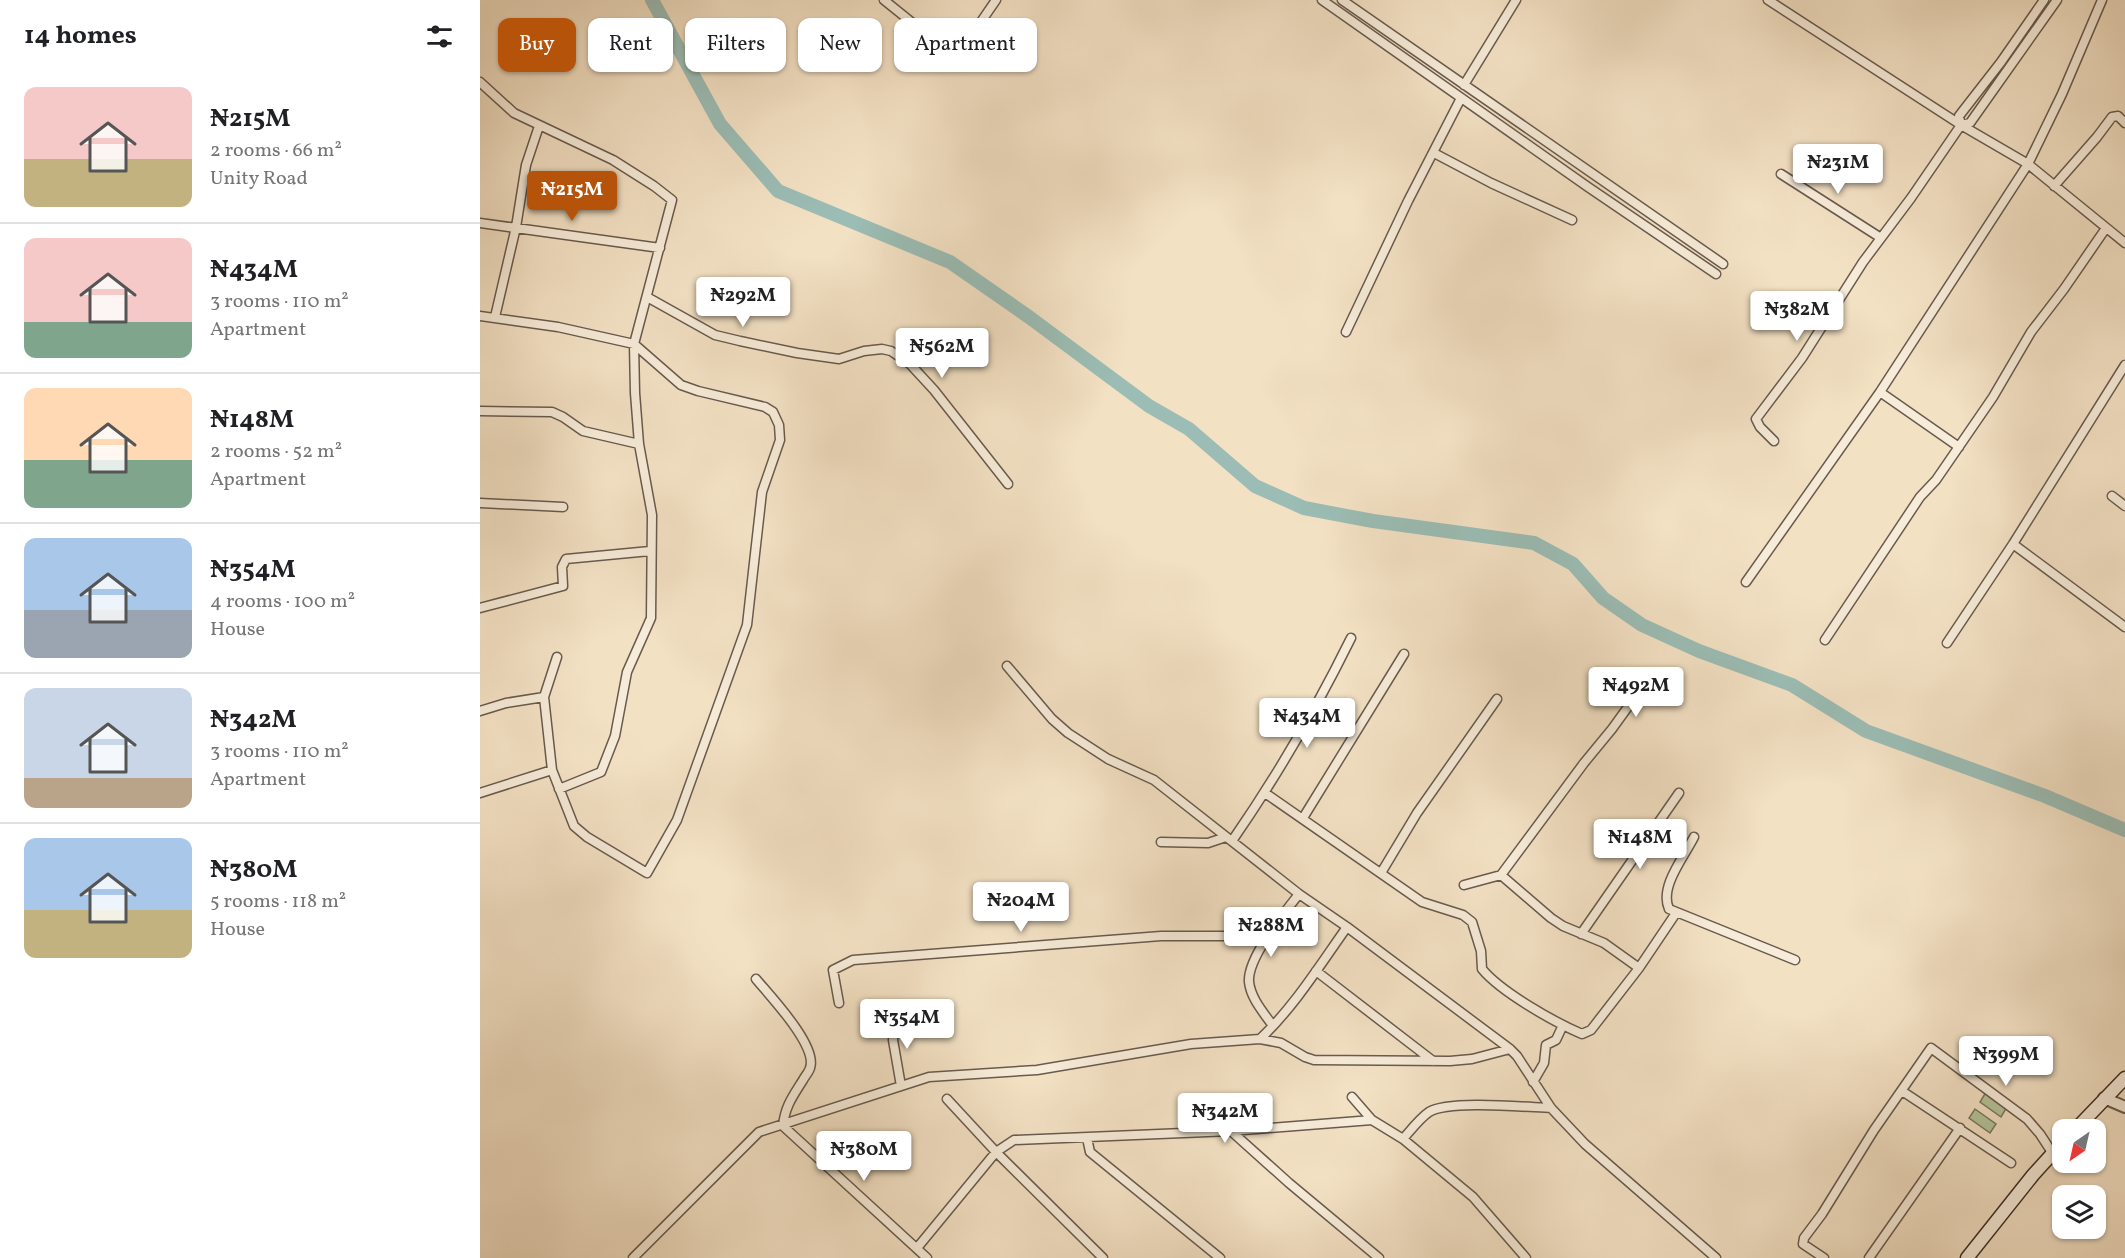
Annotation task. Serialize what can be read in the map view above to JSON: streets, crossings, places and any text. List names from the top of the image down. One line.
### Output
{"north":"bottom left","page":{"heading":"14 homes","chip":["Buy","Rent","Filters","New","Apartment"],"list":[{"name":"₦215M","note":"2 rooms · 66 m² · Unity Road"},{"name":"₦434M","note":"3 rooms · 110 m² · Apartment"},{"name":"₦148M","note":"2 rooms · 52 m² · Apartment"},{"name":"₦354M","note":"4 rooms · 100 m² · House"},{"name":"₦342M","note":"3 rooms · 110 m² · Apartment"},{"name":"₦380M","note":"5 rooms · 118 m² · House"}],"price":["₦231M","₦215M","₦292M","₦382M","₦562M","₦492M","₦434M","₦148M","₦204M","₦288M","₦354M","₦399M","₦342M","₦380M"]}}
